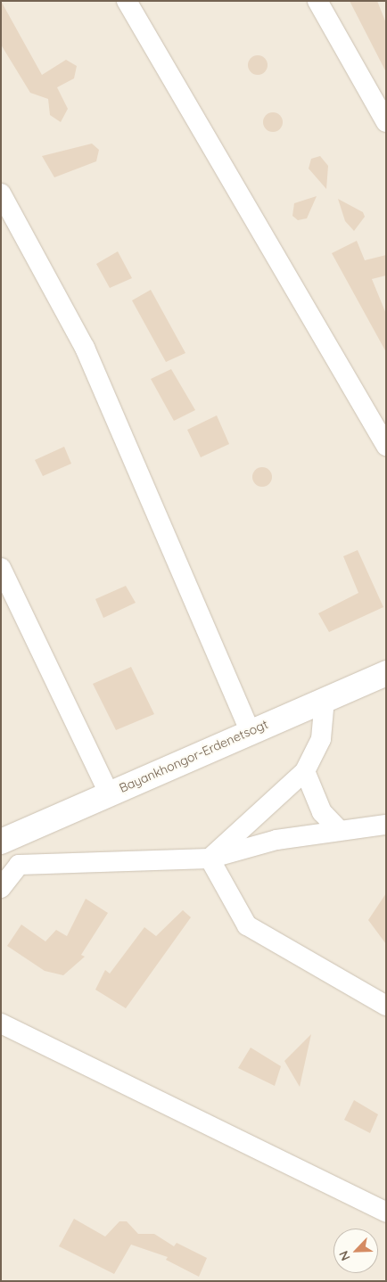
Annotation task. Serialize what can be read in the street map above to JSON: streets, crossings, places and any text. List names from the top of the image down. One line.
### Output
{"streets":{"street":["Bayankhongor-Erdenetsogt"]},"north":"bottom left"}
